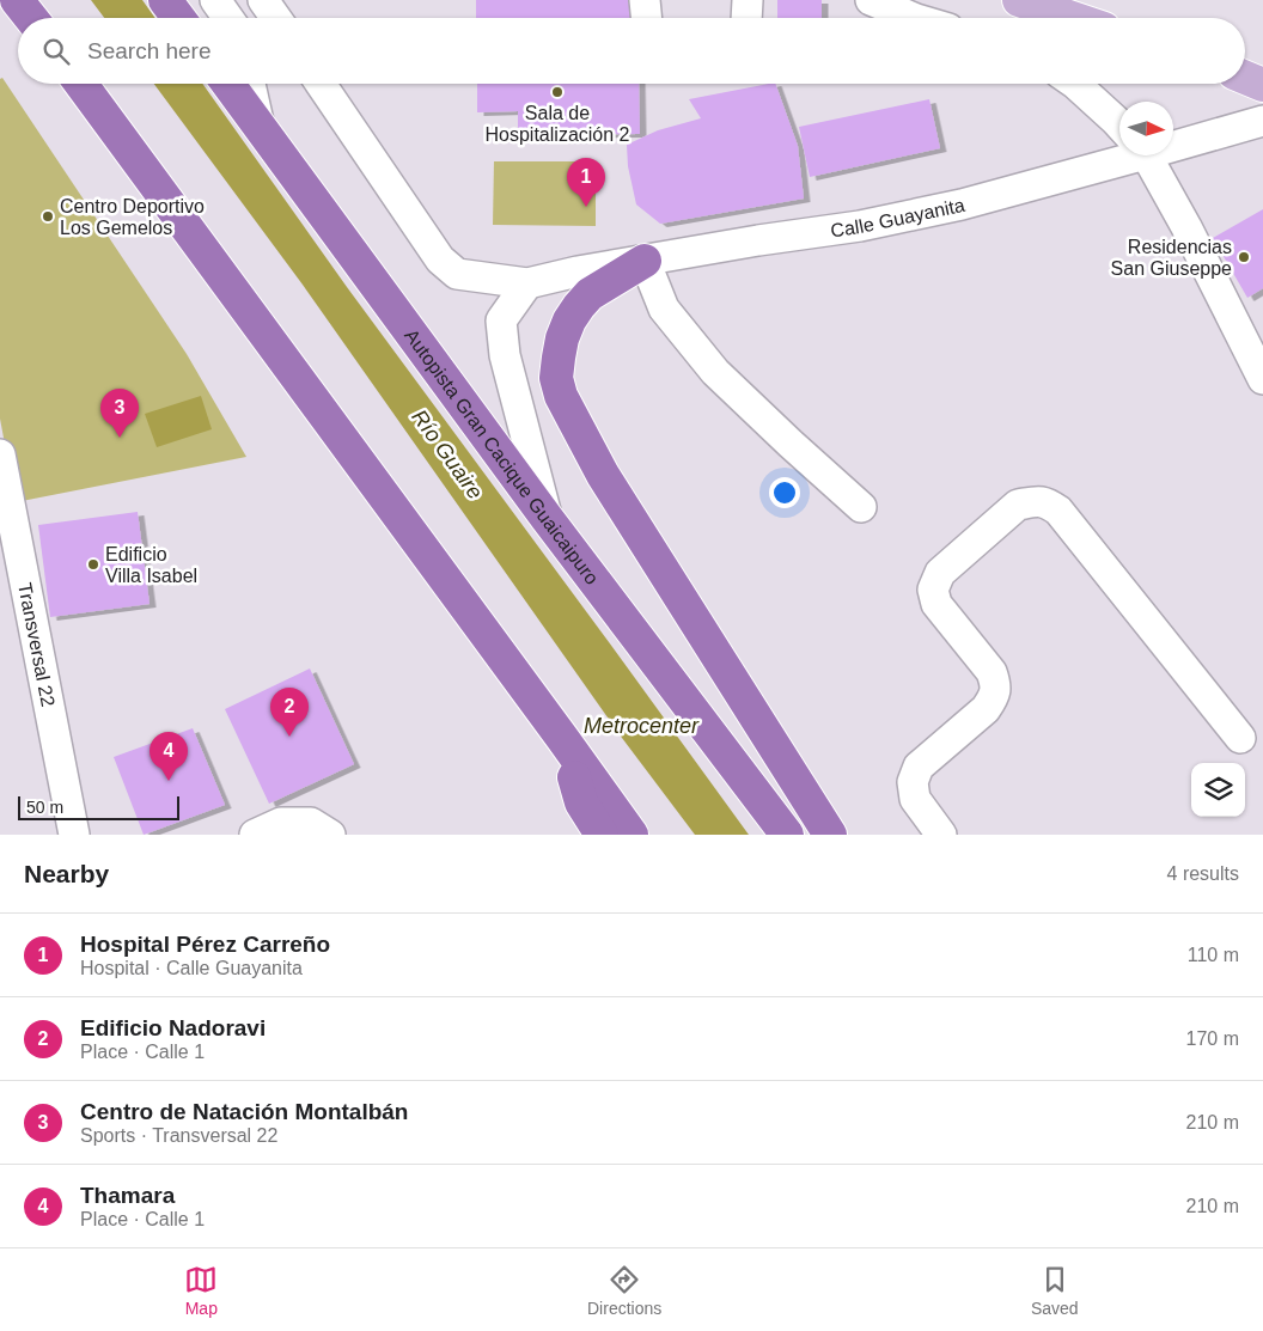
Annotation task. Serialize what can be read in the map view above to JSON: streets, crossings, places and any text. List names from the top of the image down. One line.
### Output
{"streets":{"highway":["Autopista Gran Cacique Guaicaipuro"],"street":["Calle Guayanita","Transversal 22"]},"water":["Río Guaire","Metrocenter"],"places":["Sala de Hospitalización 2","Centro Deportivo Los Gemelos","Residencias San Giuseppe","Edificio Villa Isabel"],"scale_bar":"50 m","north":"right","page":{"search":"Search here","pins":["1","3","2","4"],"scale":"50 m","heading":["Nearby","4 results"],"list":[{"mark":"1","name":"Hospital Pérez Carreño","note":"Hospital · Calle Guayanita","value":"110 m"},{"mark":"2","name":"Edificio Nadoravi","note":"Place · Calle 1","value":"170 m"},{"mark":"3","name":"Centro de Natación Montalbán","note":"Sports · Transversal 22","value":"210 m"},{"mark":"4","name":"Thamara","note":"Place · Calle 1","value":"210 m"}],"nav":["Map","Directions","Saved"]}}
